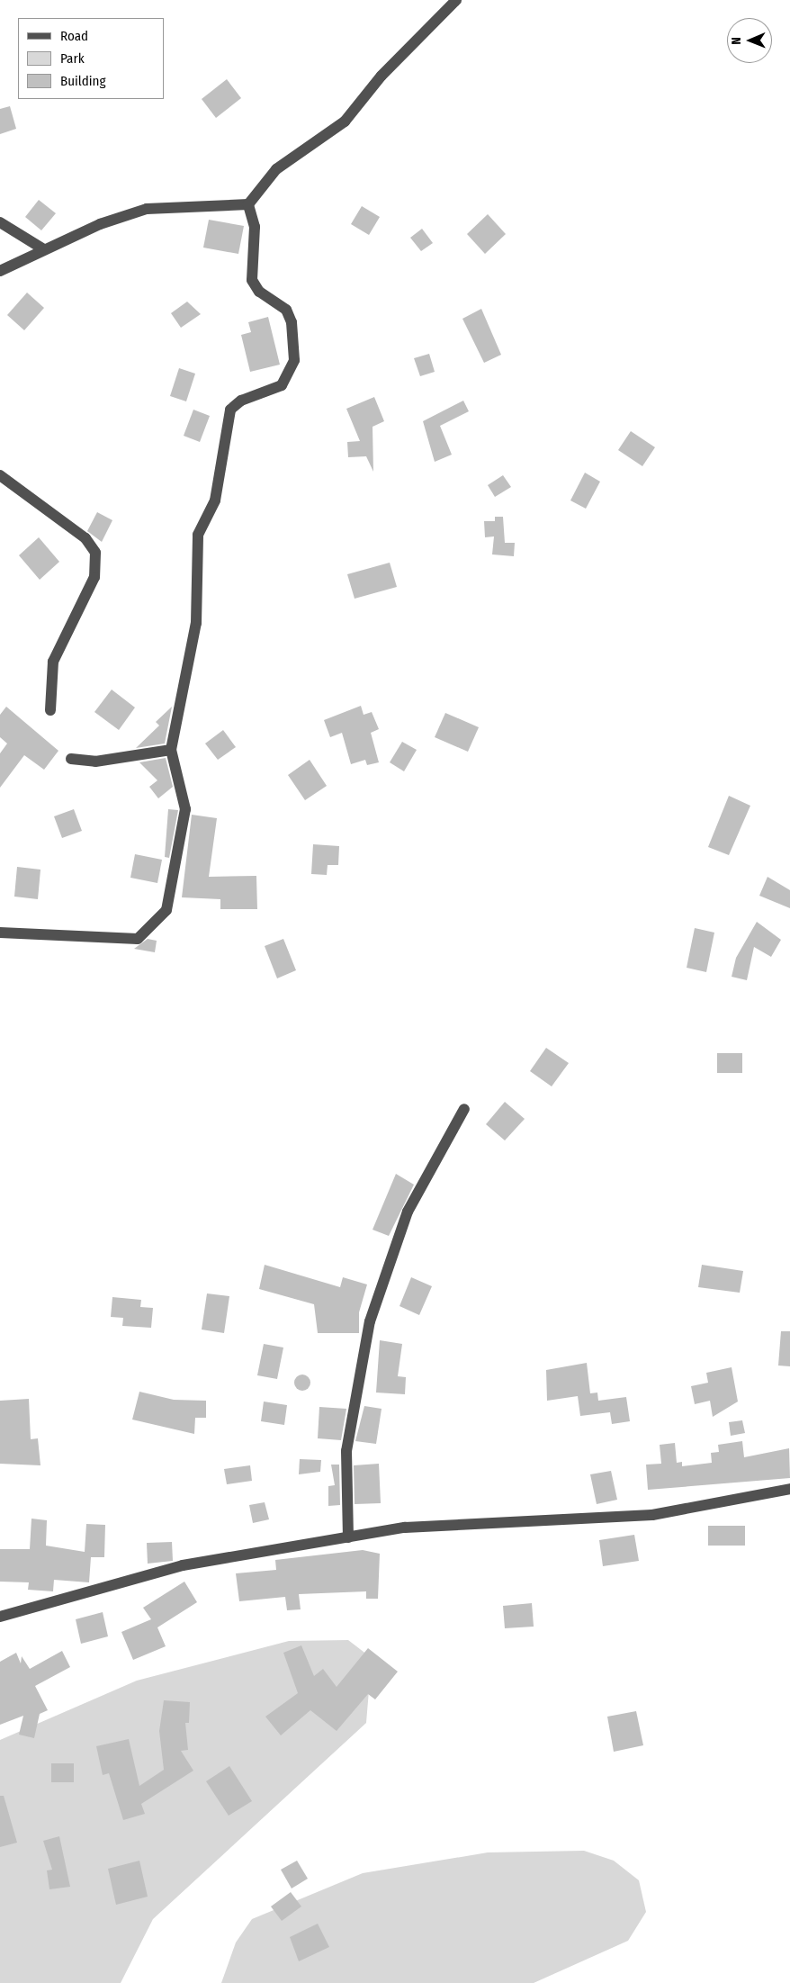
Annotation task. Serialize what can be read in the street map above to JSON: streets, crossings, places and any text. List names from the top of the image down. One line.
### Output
{"legend":["Road","Park","Building"],"north":"left"}
